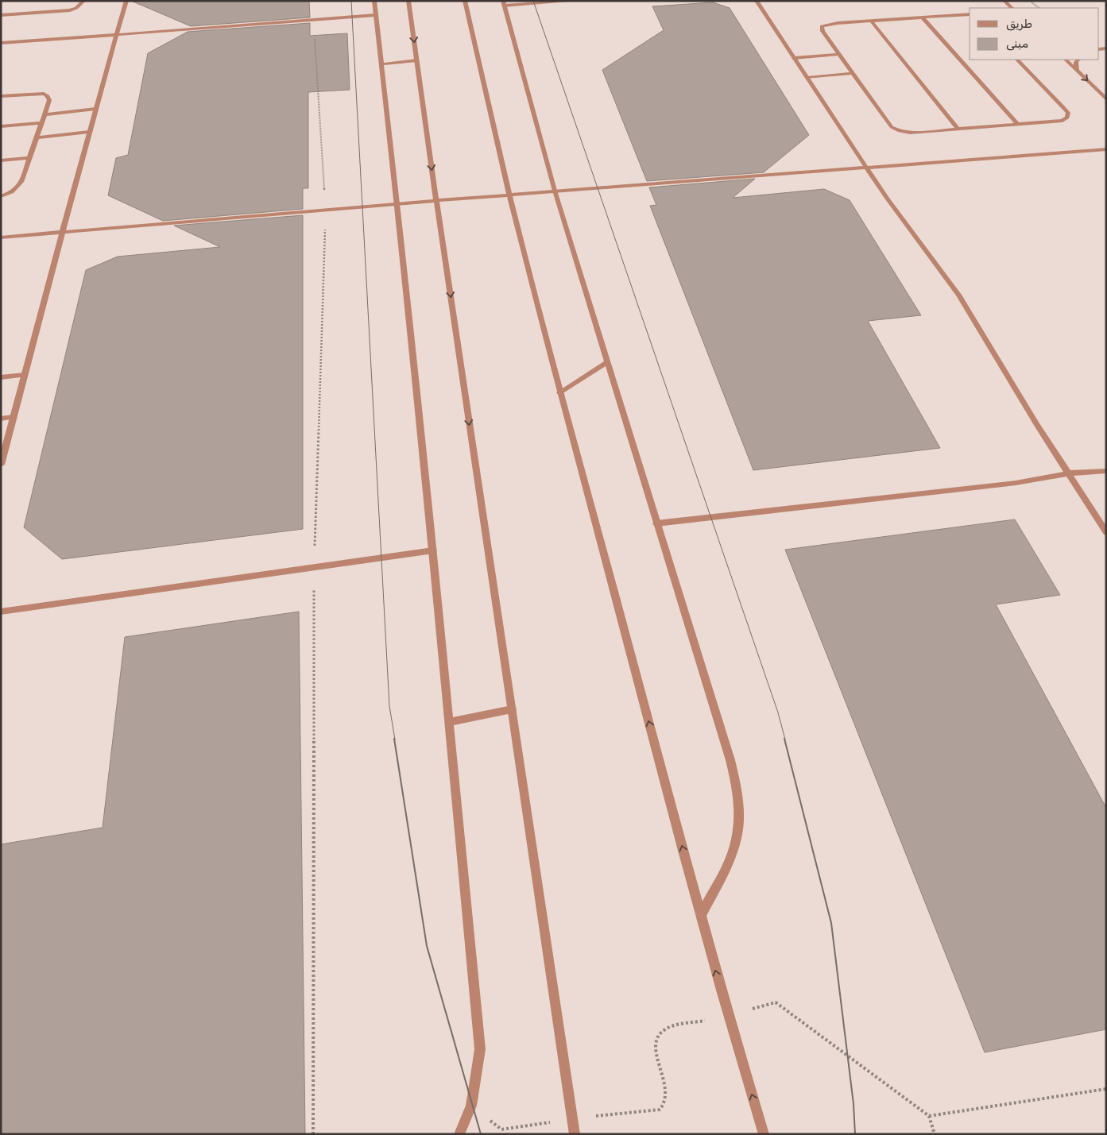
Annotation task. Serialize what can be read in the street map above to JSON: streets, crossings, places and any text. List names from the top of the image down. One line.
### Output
{"legend":["طريق","مبنى"]}
